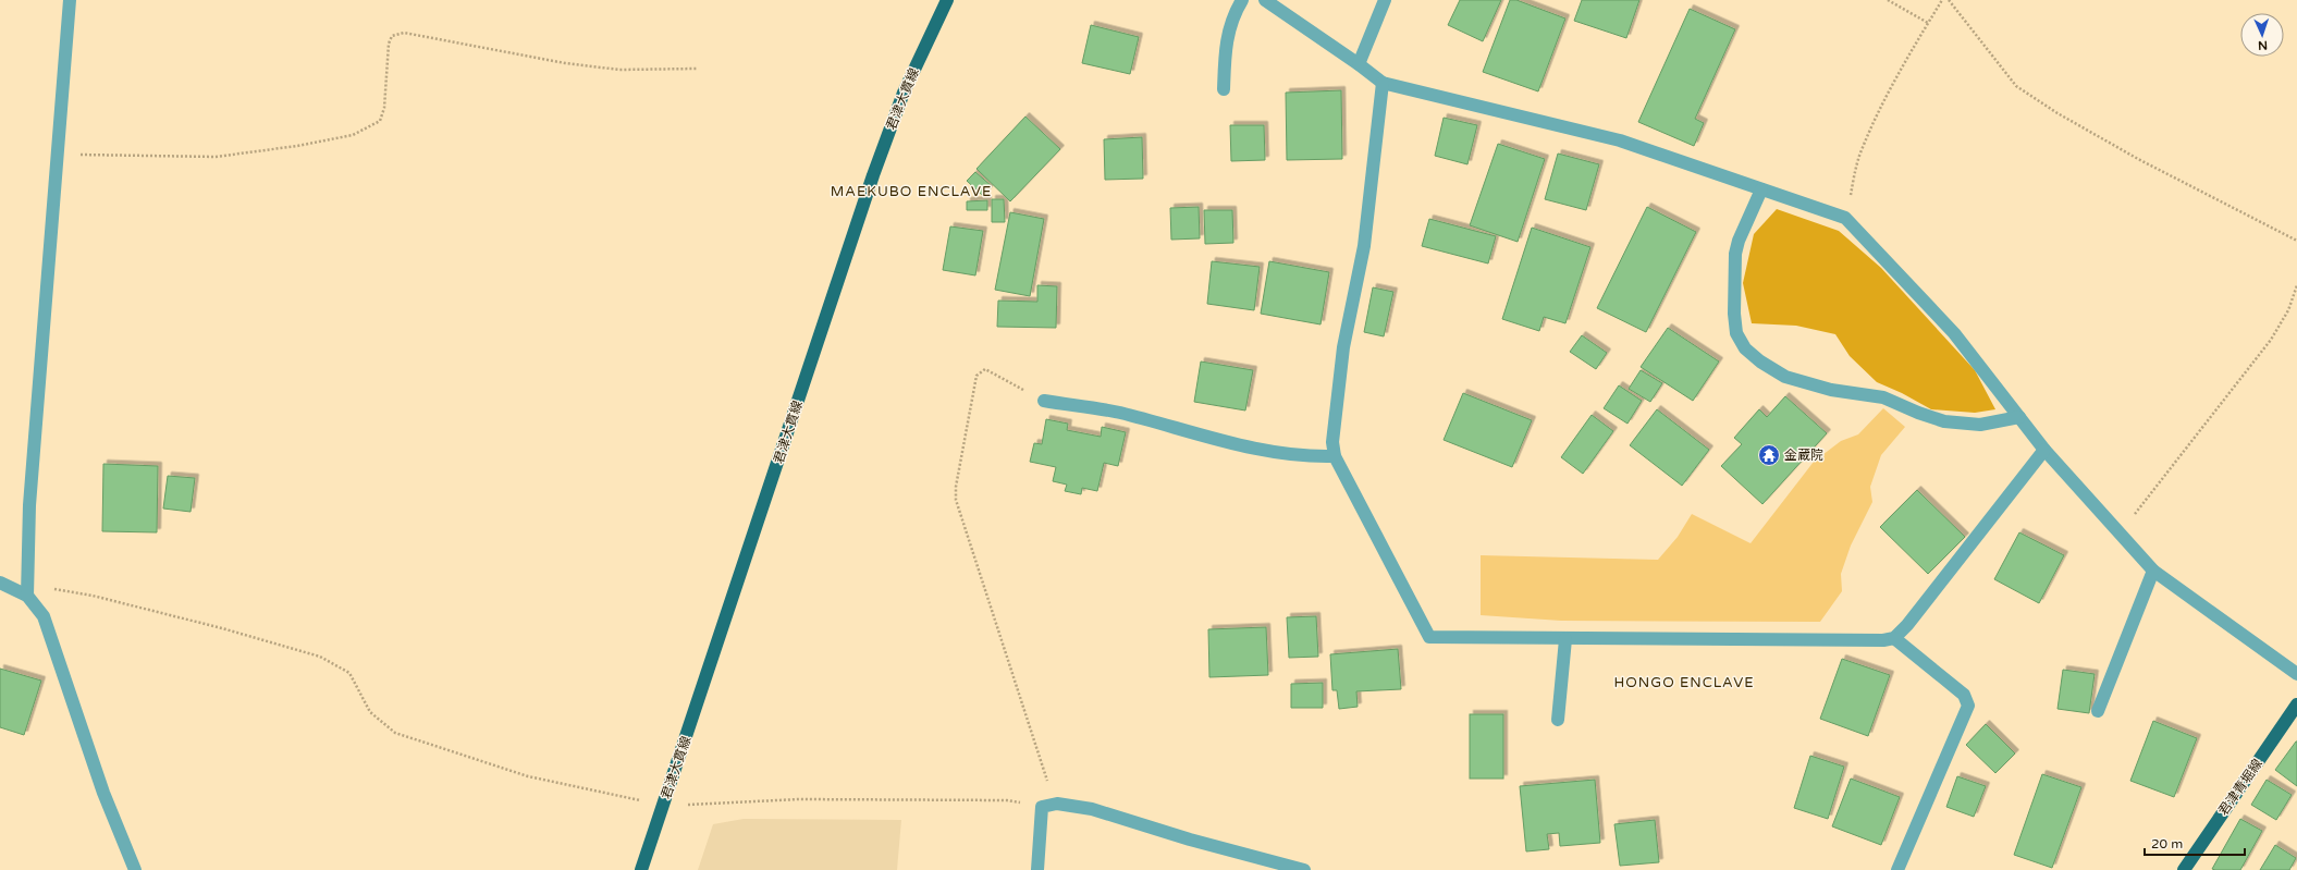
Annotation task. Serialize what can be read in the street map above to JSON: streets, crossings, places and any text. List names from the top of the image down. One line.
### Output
{"streets":{"main road":["君津大貫線","君津青堀線"]},"districts":["MAEKUBO ENCLAVE","HONGO ENCLAVE"],"places":{"temple":["金蔵院"]},"scale_bar":"20 m","north":"bottom"}
